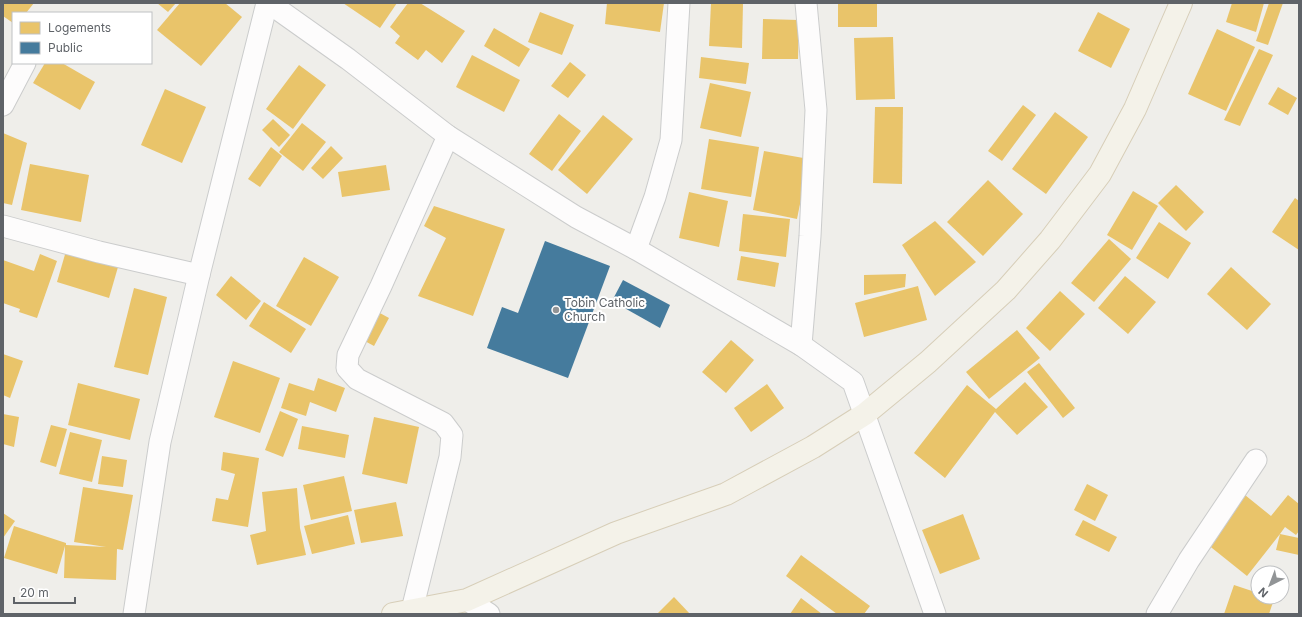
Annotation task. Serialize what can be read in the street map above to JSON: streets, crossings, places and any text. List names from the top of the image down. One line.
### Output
{"places":["Tobin Catholic Church"],"legend":["Logements","Public"],"scale_bar":"20 m","north":"bottom left"}
